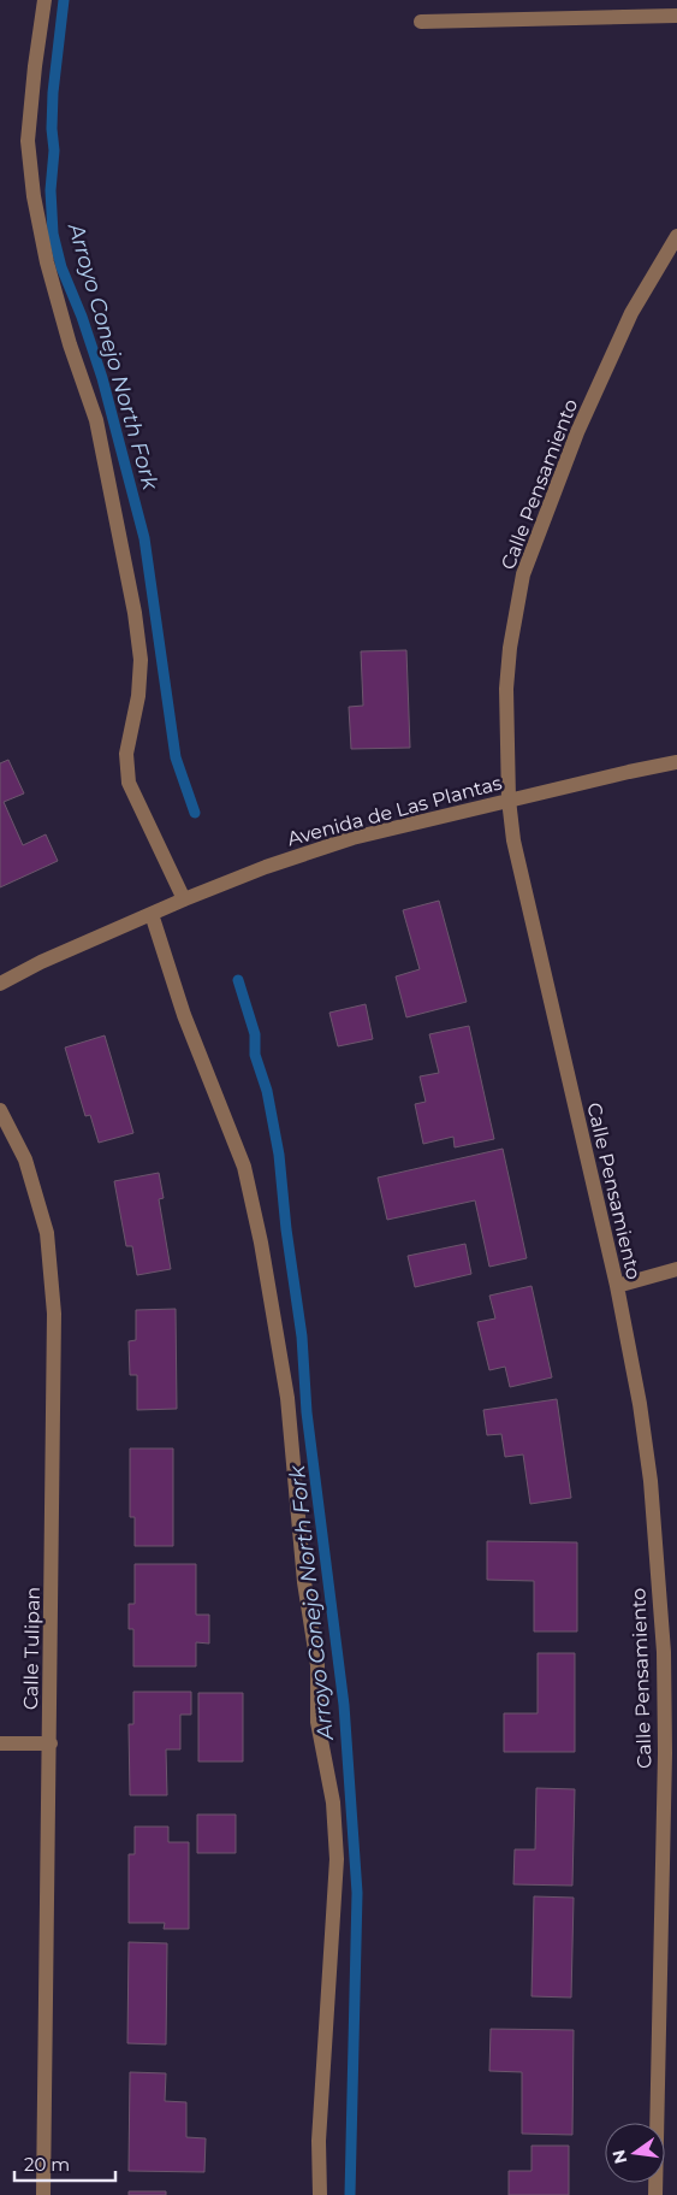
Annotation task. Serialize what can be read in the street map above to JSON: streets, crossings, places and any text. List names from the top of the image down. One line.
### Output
{"streets":{"street":["Calle Pensamiento","Avenida de Las Plantas","Calle Tulipan"]},"crossings":[["Calle Pensamiento","Avenida de Las Plantas"]],"water":["Arroyo Conejo North Fork"],"scale_bar":"20 m","north":"left"}
